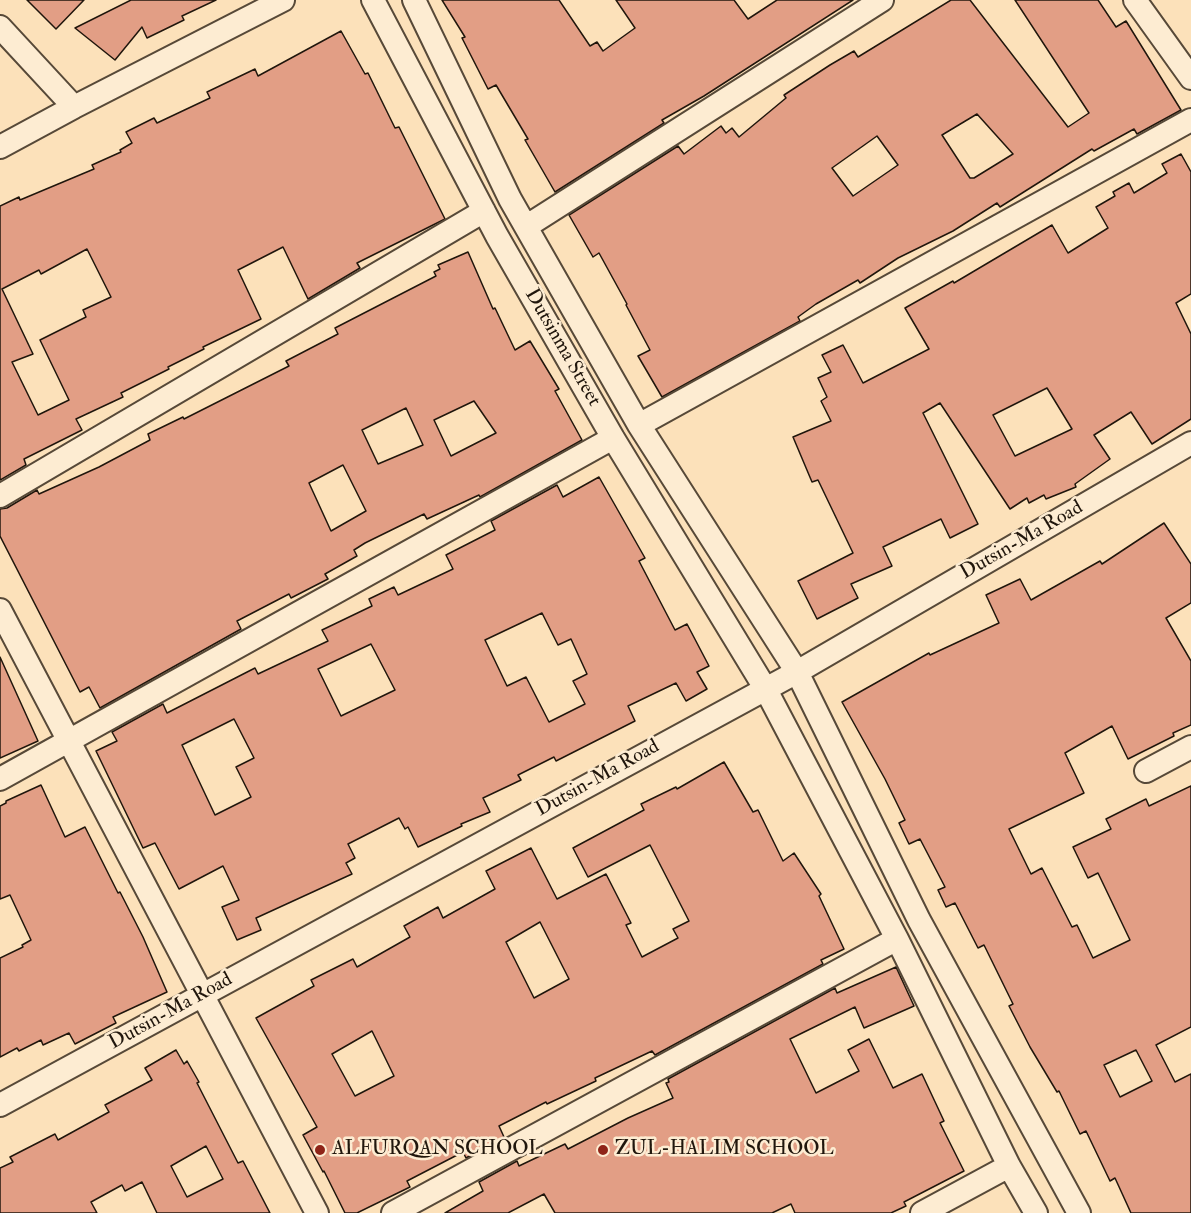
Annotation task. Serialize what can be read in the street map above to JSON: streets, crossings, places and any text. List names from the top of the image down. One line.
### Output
{"streets":{"street":["Dutsinma Street","Dutsin-Ma Road"]},"crossings":[["Dutsinma Street","Dutsin-Ma Road"]],"places":["ALFURQAN SCHOOL","ZUL-HALIM SCHOOL"]}
